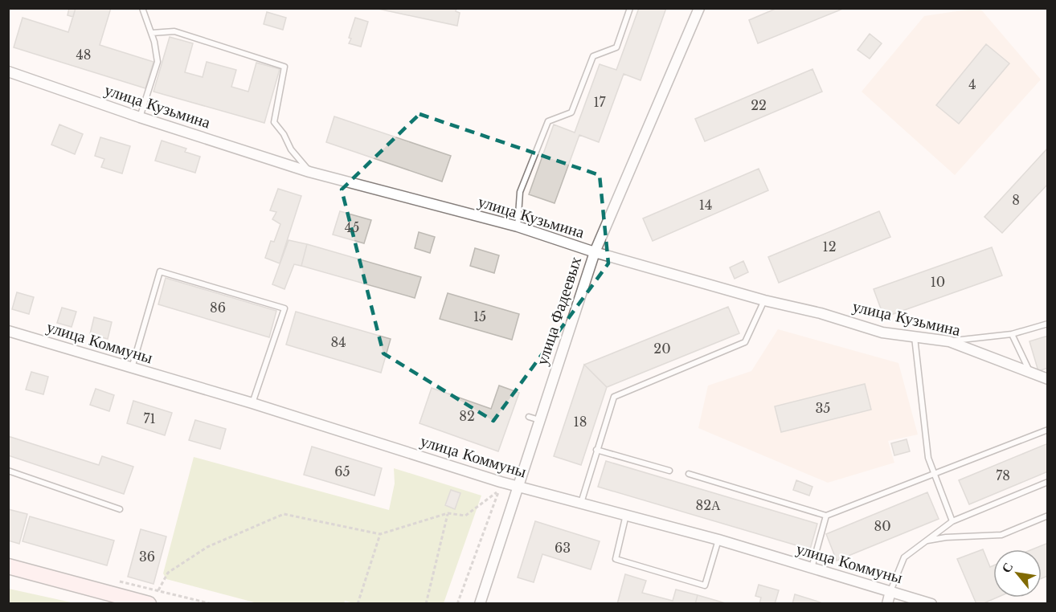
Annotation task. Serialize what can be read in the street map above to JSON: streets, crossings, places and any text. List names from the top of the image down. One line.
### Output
{"streets":{"street":["улица Кузьмина","улица Фадеевых","улица Коммуны"]},"crossings":[["улица Кузьмина","улица Фадеевых"],["улица Фадеевых","улица Коммуны"]],"house_numbers":["48","4","17","22","8","14","45","12","10","86","15","84","20","35","82","71","18","65","78","82А","80","63","36"],"north":"top left"}
